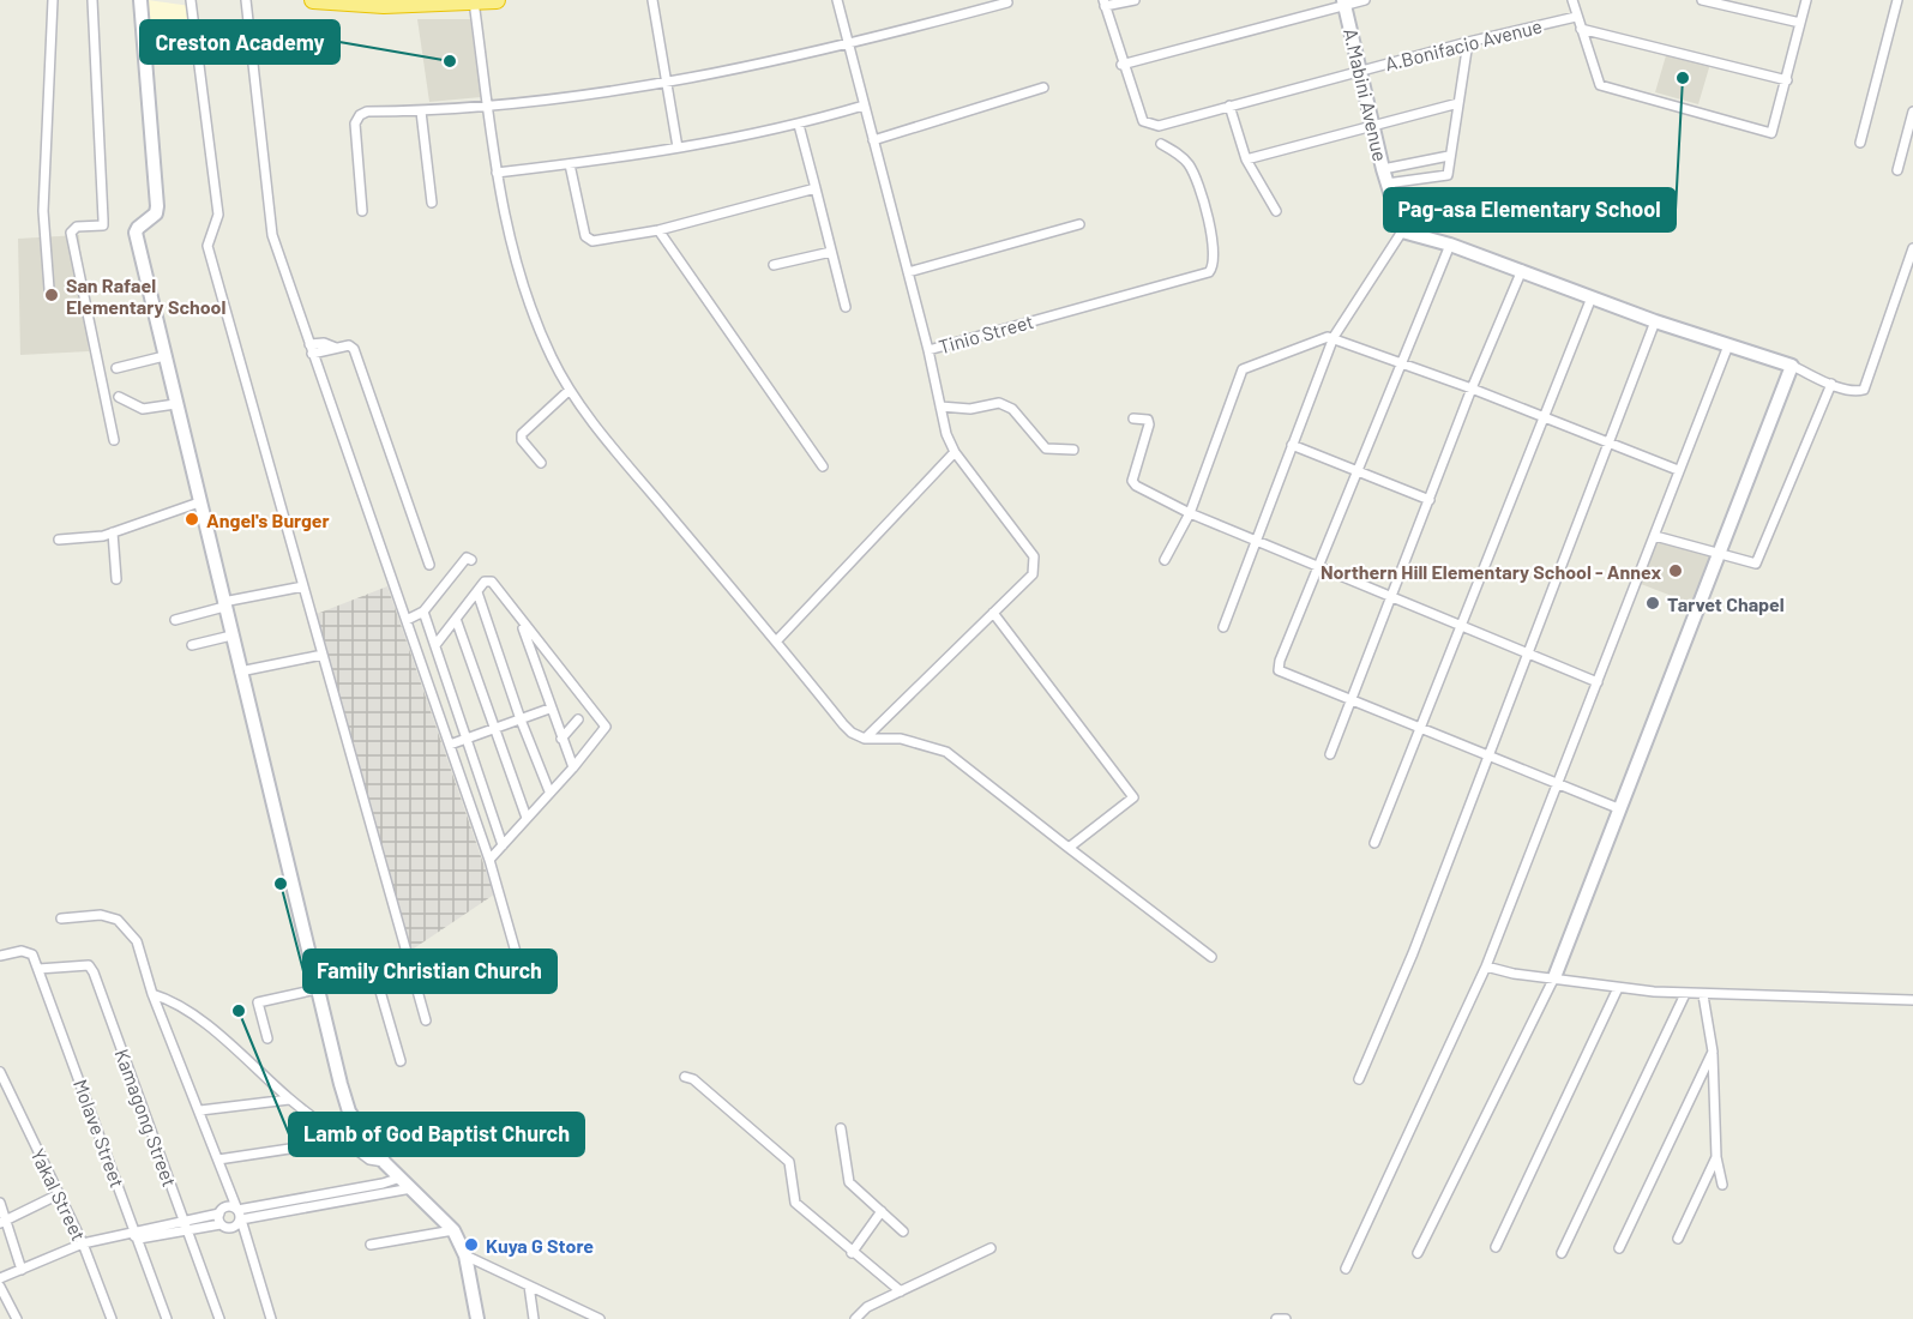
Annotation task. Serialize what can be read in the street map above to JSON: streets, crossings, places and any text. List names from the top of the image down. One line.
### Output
{"streets":{"street":["A.Bonifacio Avenue","A.Mabini Avenue","Tinio Street","Kamagong Street","Molave Street","Yakal Street"]},"crossings":[["A.Bonifacio Avenue","A.Mabini Avenue"],["Kamagong Street","Molave Street"]],"places":["Creston Academy","Pag-asa Elementary School","San Rafael Elementary School","Angel's Burger","Northern Hill Elementary School - Annex","Tarvet Chapel","Family Christian Church","Lamb of God Baptist Church","Kuya G Store"]}
